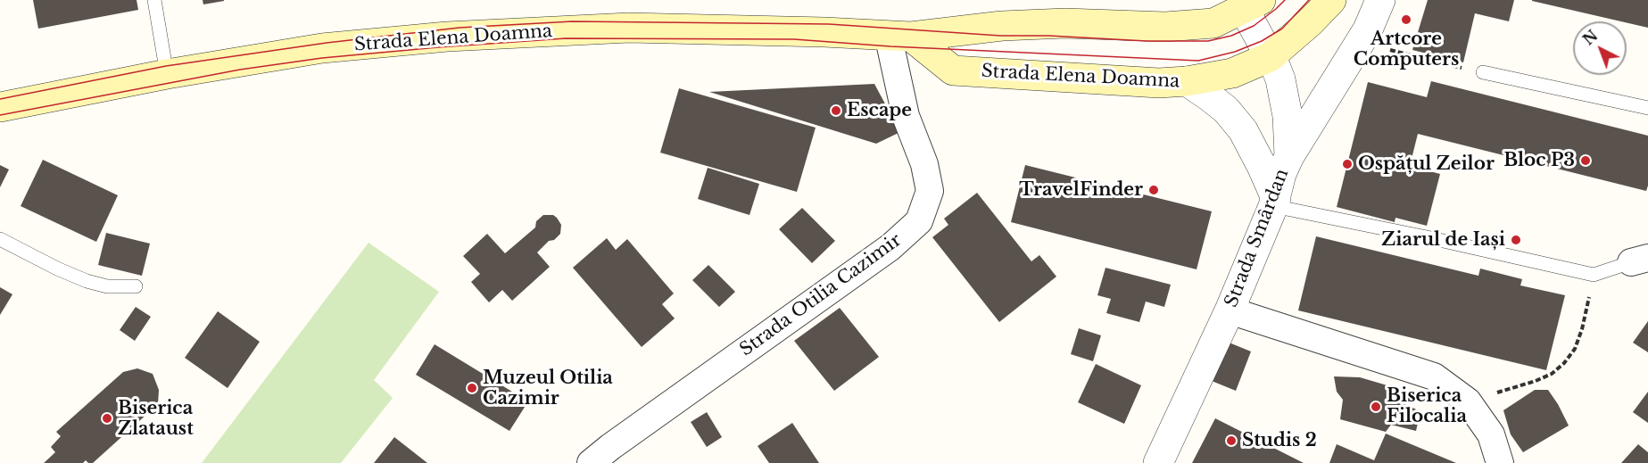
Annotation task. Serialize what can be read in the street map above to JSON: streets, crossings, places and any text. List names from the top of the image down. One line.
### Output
{"streets":{"main road":["Strada Elena Doamna"],"street":["Strada Smârdan","Strada Otilia Cazimir"]},"crossings":[["Strada Elena Doamna","Strada Smârdan"],["Strada Elena Doamna","Strada Otilia Cazimir"]],"places":["Artcore Computers","Escape","Bloc P3","Ospățul Zeilor","TravelFinder","Ziarul de Iași","Muzeul Otilia Cazimir","Biserica Filocalia","Biserica Zlataust","Studis 2"],"north":"top left"}
